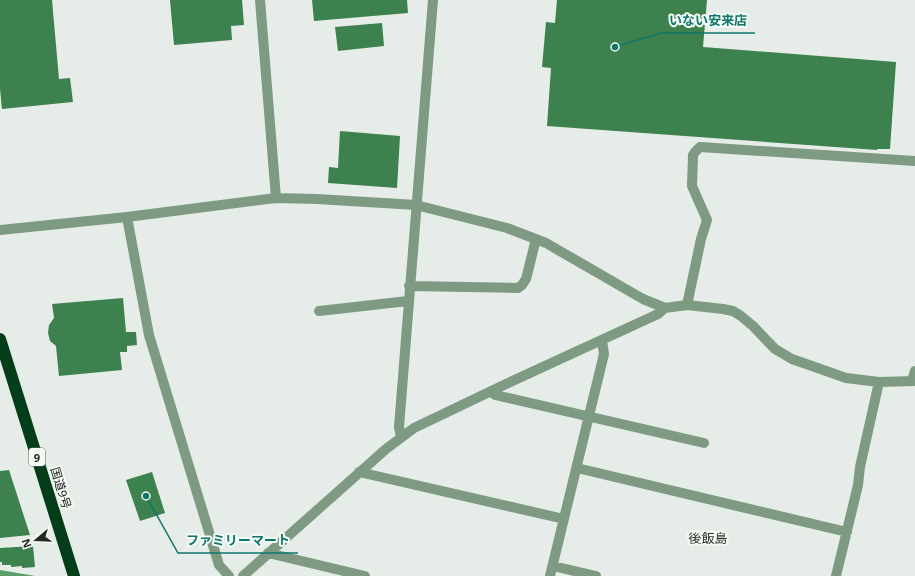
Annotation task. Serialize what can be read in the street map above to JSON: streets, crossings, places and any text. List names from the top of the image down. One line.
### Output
{"streets":{"highway":["9","国道9号"]},"districts":["後飯島"],"places":["いない安来店","ファミリーマート"],"north":"left"}
